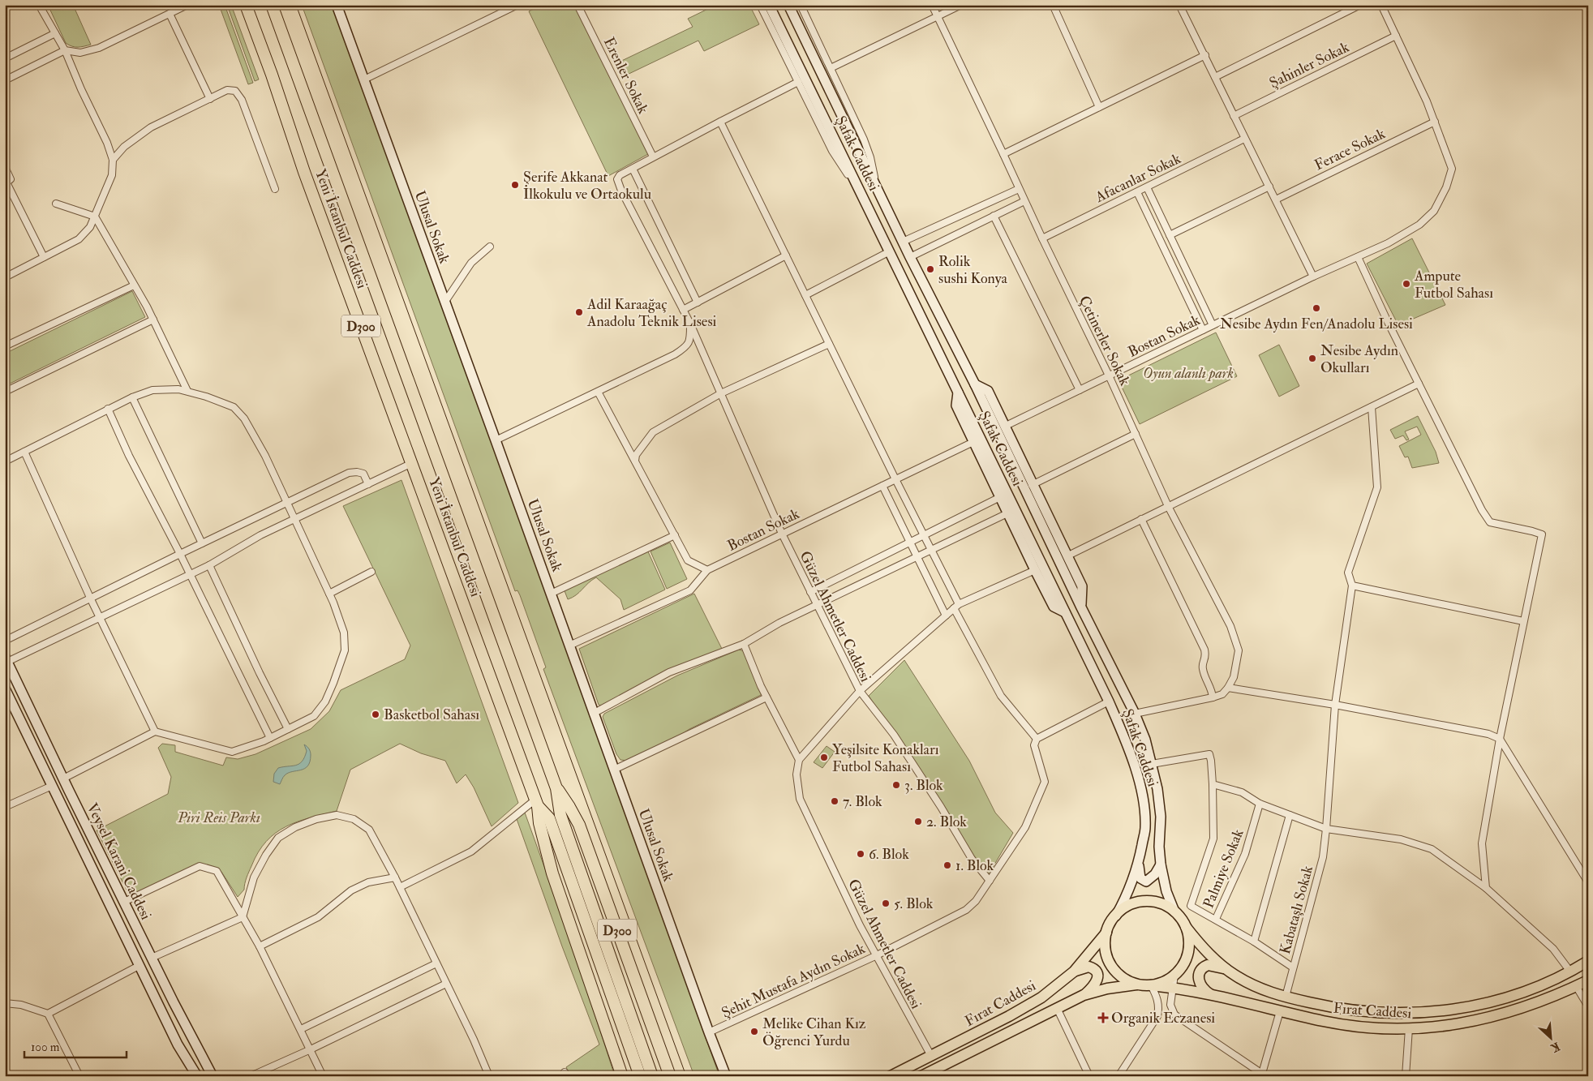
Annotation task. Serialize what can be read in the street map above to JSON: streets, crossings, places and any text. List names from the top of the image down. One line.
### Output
{"streets":{"highway":["Yeni İstanbul Caddesi","D300"],"main road":["Şafak Caddesi","Ulusal Sokak","Veysel Karani Caddesi","Fırat Caddesi"],"street":["Şahinler Sokak","Erenler Sokak","Ferace Sokak","Afacanlar Sokak","Bostan Sokak","Çetinerler Sokak","Güzel Ahmetler Caddesi","Palmiye Sokak","Kabataşlı Sokak","Şehit Mustafa Aydın Sokak"]},"crossings":[["Şahinler Sokak","Bostan Sokak"],["Ferace Sokak","Bostan Sokak"],["Şafak Caddesi","Fırat Caddesi"],["Afacanlar Sokak","Çetinerler Sokak"],["Ulusal Sokak","Bostan Sokak"],["Ulusal Sokak","Şehit Mustafa Aydın Sokak"],["Yeni İstanbul Caddesi","D300"],["Bostan Sokak","Çetinerler Sokak"],["Bostan Sokak","Güzel Ahmetler Caddesi"],["Güzel Ahmetler Caddesi","Şehit Mustafa Aydın Sokak"],["Güzel Ahmetler Caddesi","Fırat Caddesi"],["Kabataşlı Sokak","Fırat Caddesi"]],"parks":["Oyun alanlı park","Piri Reis Parkı"],"places":{"other":["Şerife Akkanat İlkokulu ve Ortaokulu","Rolik sushi Konya","Ampute Futbol Sahası","Nesibe Aydın Fen/Anadolu Lisesi","Adil Karaağaç Anadolu Teknik Lisesi","Nesibe Aydın Okulları","Basketbol Sahası","Yeşilsite Konakları Futbol Sahası","3. Blok","7. Blok","2. Blok","6. Blok","1. Blok","5. Blok","Melike Cihan Kız Öğrenci Yurdu"],"health":["Organik Eczanesi"]},"scale_bar":"100 m","north":"bottom right"}
